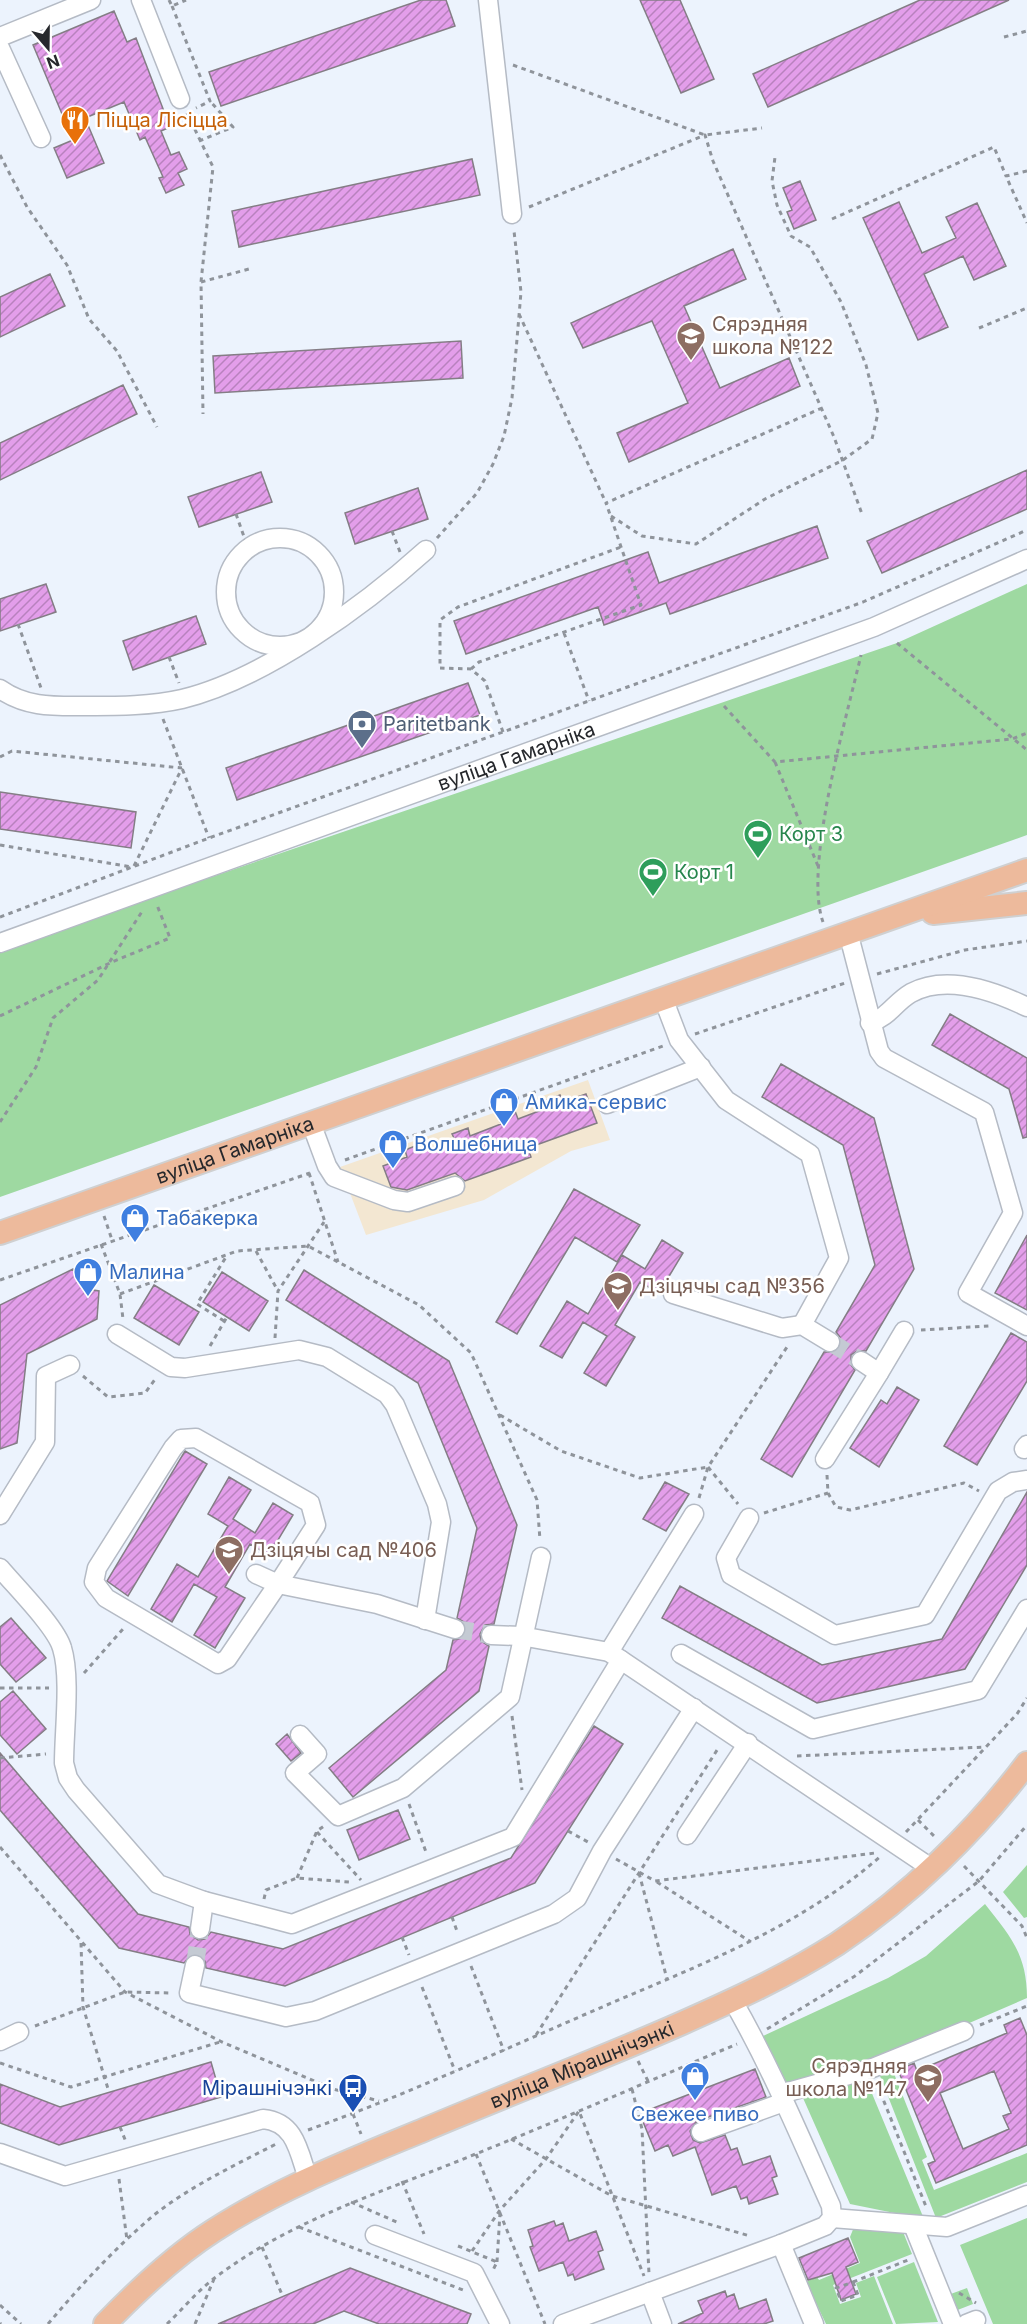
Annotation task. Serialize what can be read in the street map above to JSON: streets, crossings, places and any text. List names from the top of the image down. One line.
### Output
{"streets":{"main road":["вуліца Гамарніка","вуліца Мірашнічэнкі"]},"places":{"restaurant":["Піцца Лісіцца"],"school or university":["Сярэдняя школа №122","Дзіцячы сад №356","Дзіцячы сад №406","Сярэдняя школа №147"],"bank":["Paritetbank"],"sports":["Корт 3","Корт 1"],"shop":["Амика-сервис","Волшебница","Табакерка","Малина","Свежее пиво"],"bus stop":["Мірашнічэнкі"]},"north":"bottom"}
